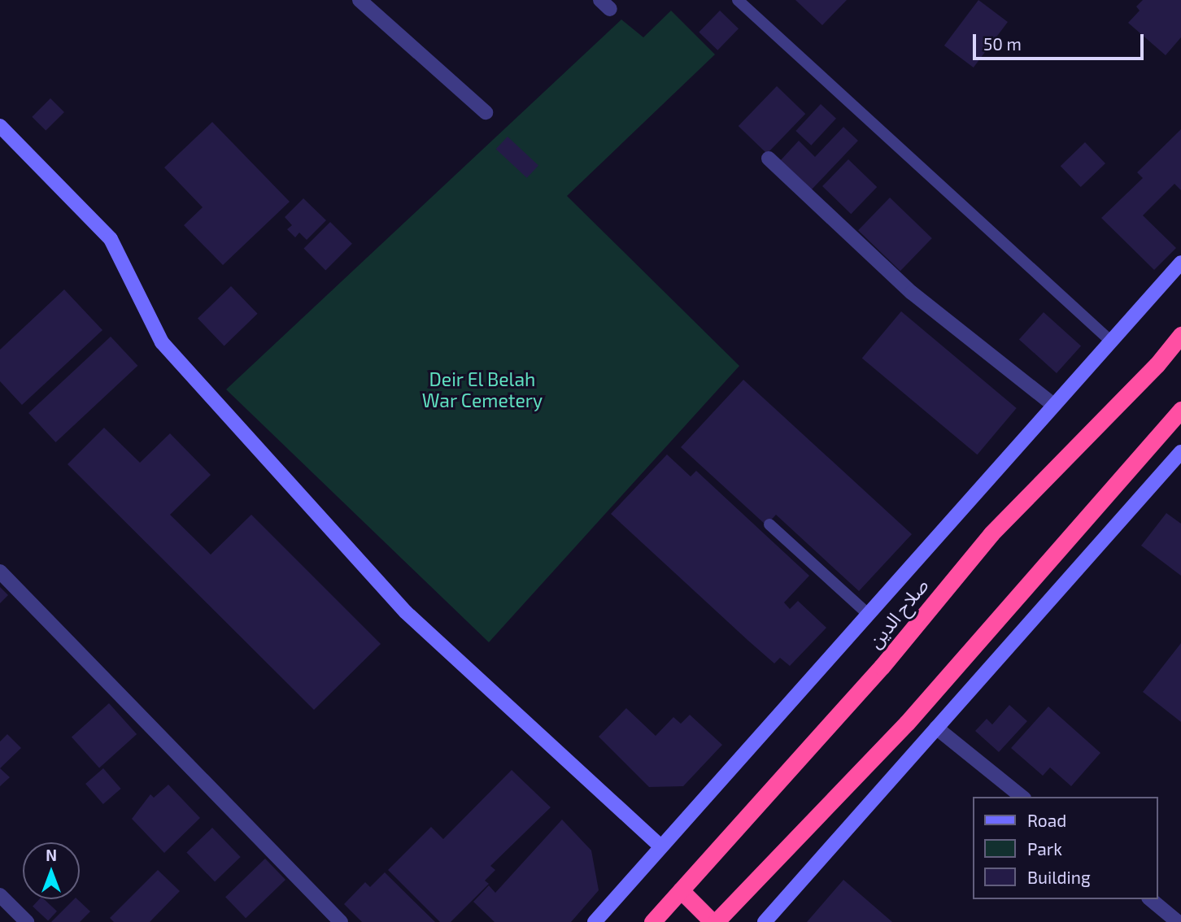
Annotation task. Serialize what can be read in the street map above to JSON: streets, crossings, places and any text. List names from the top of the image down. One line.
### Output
{"streets":{"highway":["صلاح الدين"]},"parks":["Deir El Belah War Cemetery"],"legend":["Road","Park","Building"],"scale_bar":"50 m","north":"top"}
